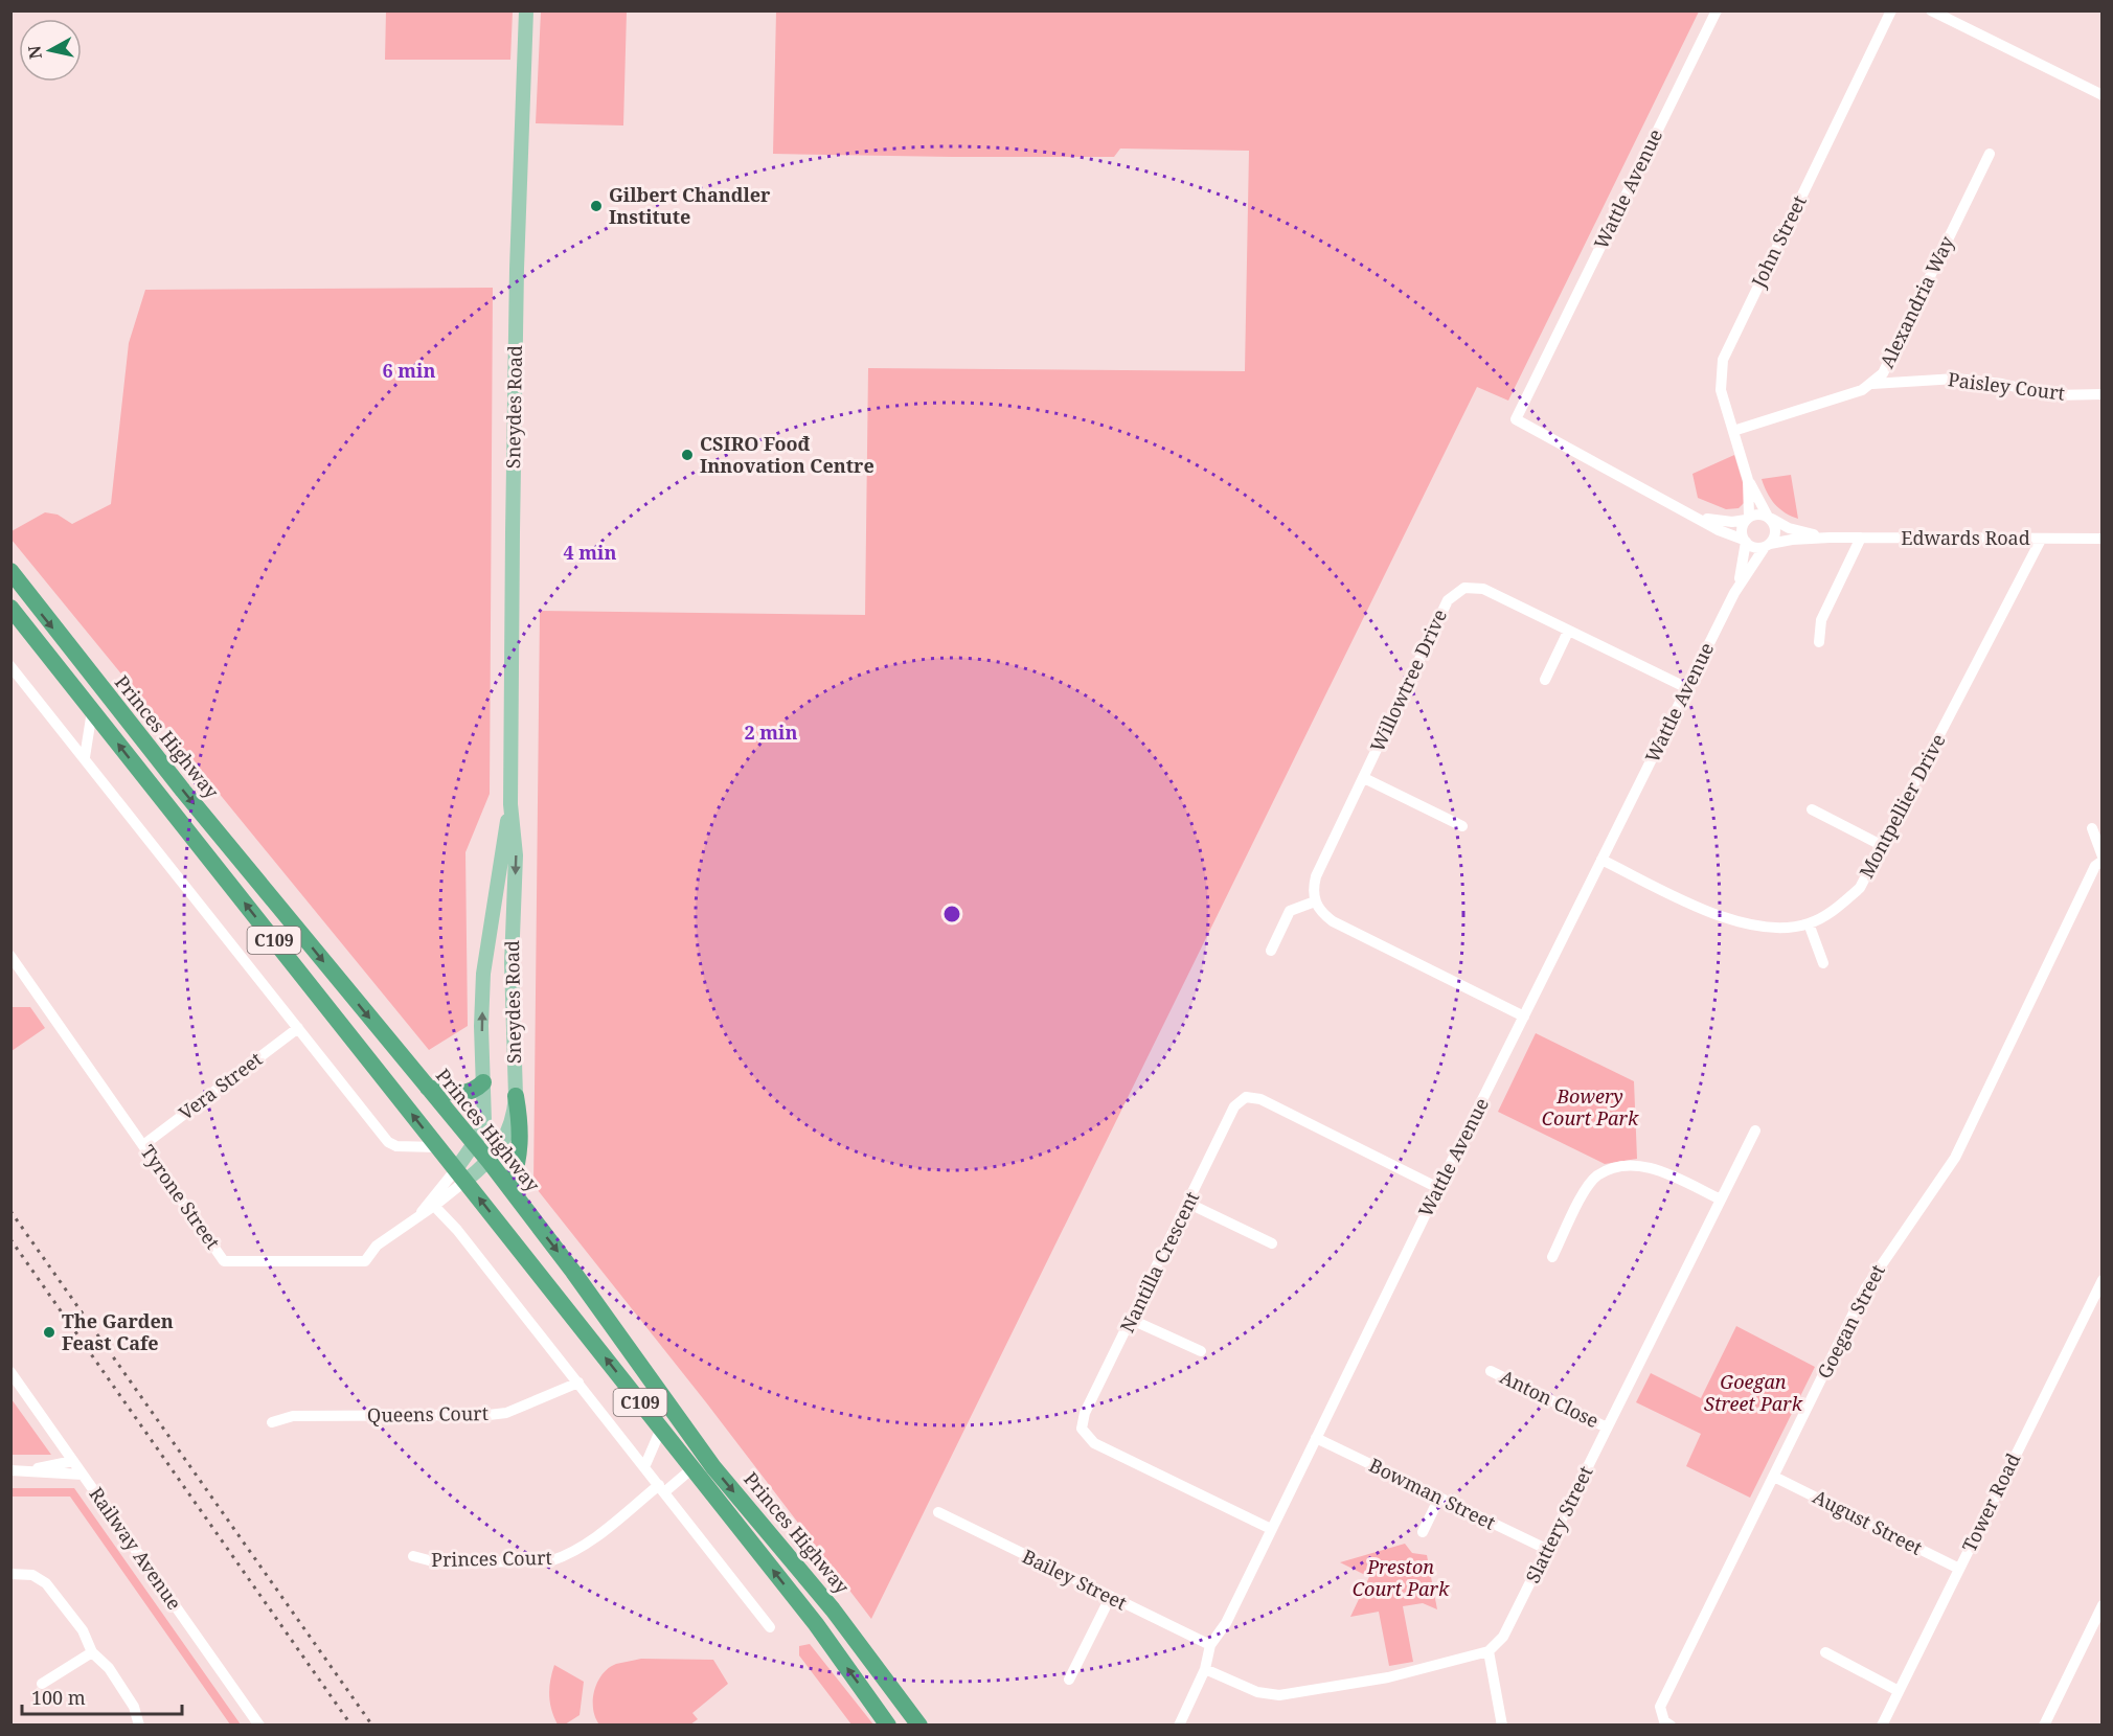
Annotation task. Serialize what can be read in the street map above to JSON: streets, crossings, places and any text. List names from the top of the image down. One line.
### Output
{"streets":{"highway":["Princes Highway","C109"],"main road":["Sneydes Road"],"street":["Wattle Avenue","John Street","Alexandria Way","Paisley Court","Edwards Road","Willowtree Drive","Montpellier Drive","Vera Street","Tyrone Street","Nantilla Crescent","Goegan Street","Anton Close","Queens Court","Bowman Street","Tower Road","August Street","Slattery Street","Railway Avenue","Princes Court","Bailey Street"]},"crossings":[["Wattle Avenue","John Street"],["Wattle Avenue","Edwards Road"],["Wattle Avenue","Willowtree Drive"],["Wattle Avenue","Montpellier Drive"],["Wattle Avenue","Nantilla Crescent"],["Wattle Avenue","Bowman Street"],["Wattle Avenue","Bailey Street"],["John Street","Alexandria Way"],["John Street","Edwards Road"],["Alexandria Way","Paisley Court"],["Sneydes Road","Princes Highway"],["Sneydes Road","Tyrone Street"],["Edwards Road","Montpellier Drive"],["Princes Highway","Tyrone Street"],["Vera Street","Tyrone Street"],["Goegan Street","August Street"],["Anton Close","Slattery Street"],["Bowman Street","Slattery Street"],["Tower Road","August Street"]],"parks":["Bowery Court Park","Goegan Street Park","Preston Court Park"],"places":["Gilbert Chandler Institute","CSIRO Foođ Innovation Centre","The Garden Feast Cafe"],"scale_bar":"100 m","north":"left","rings":["6 min","4 min","2 min"]}
